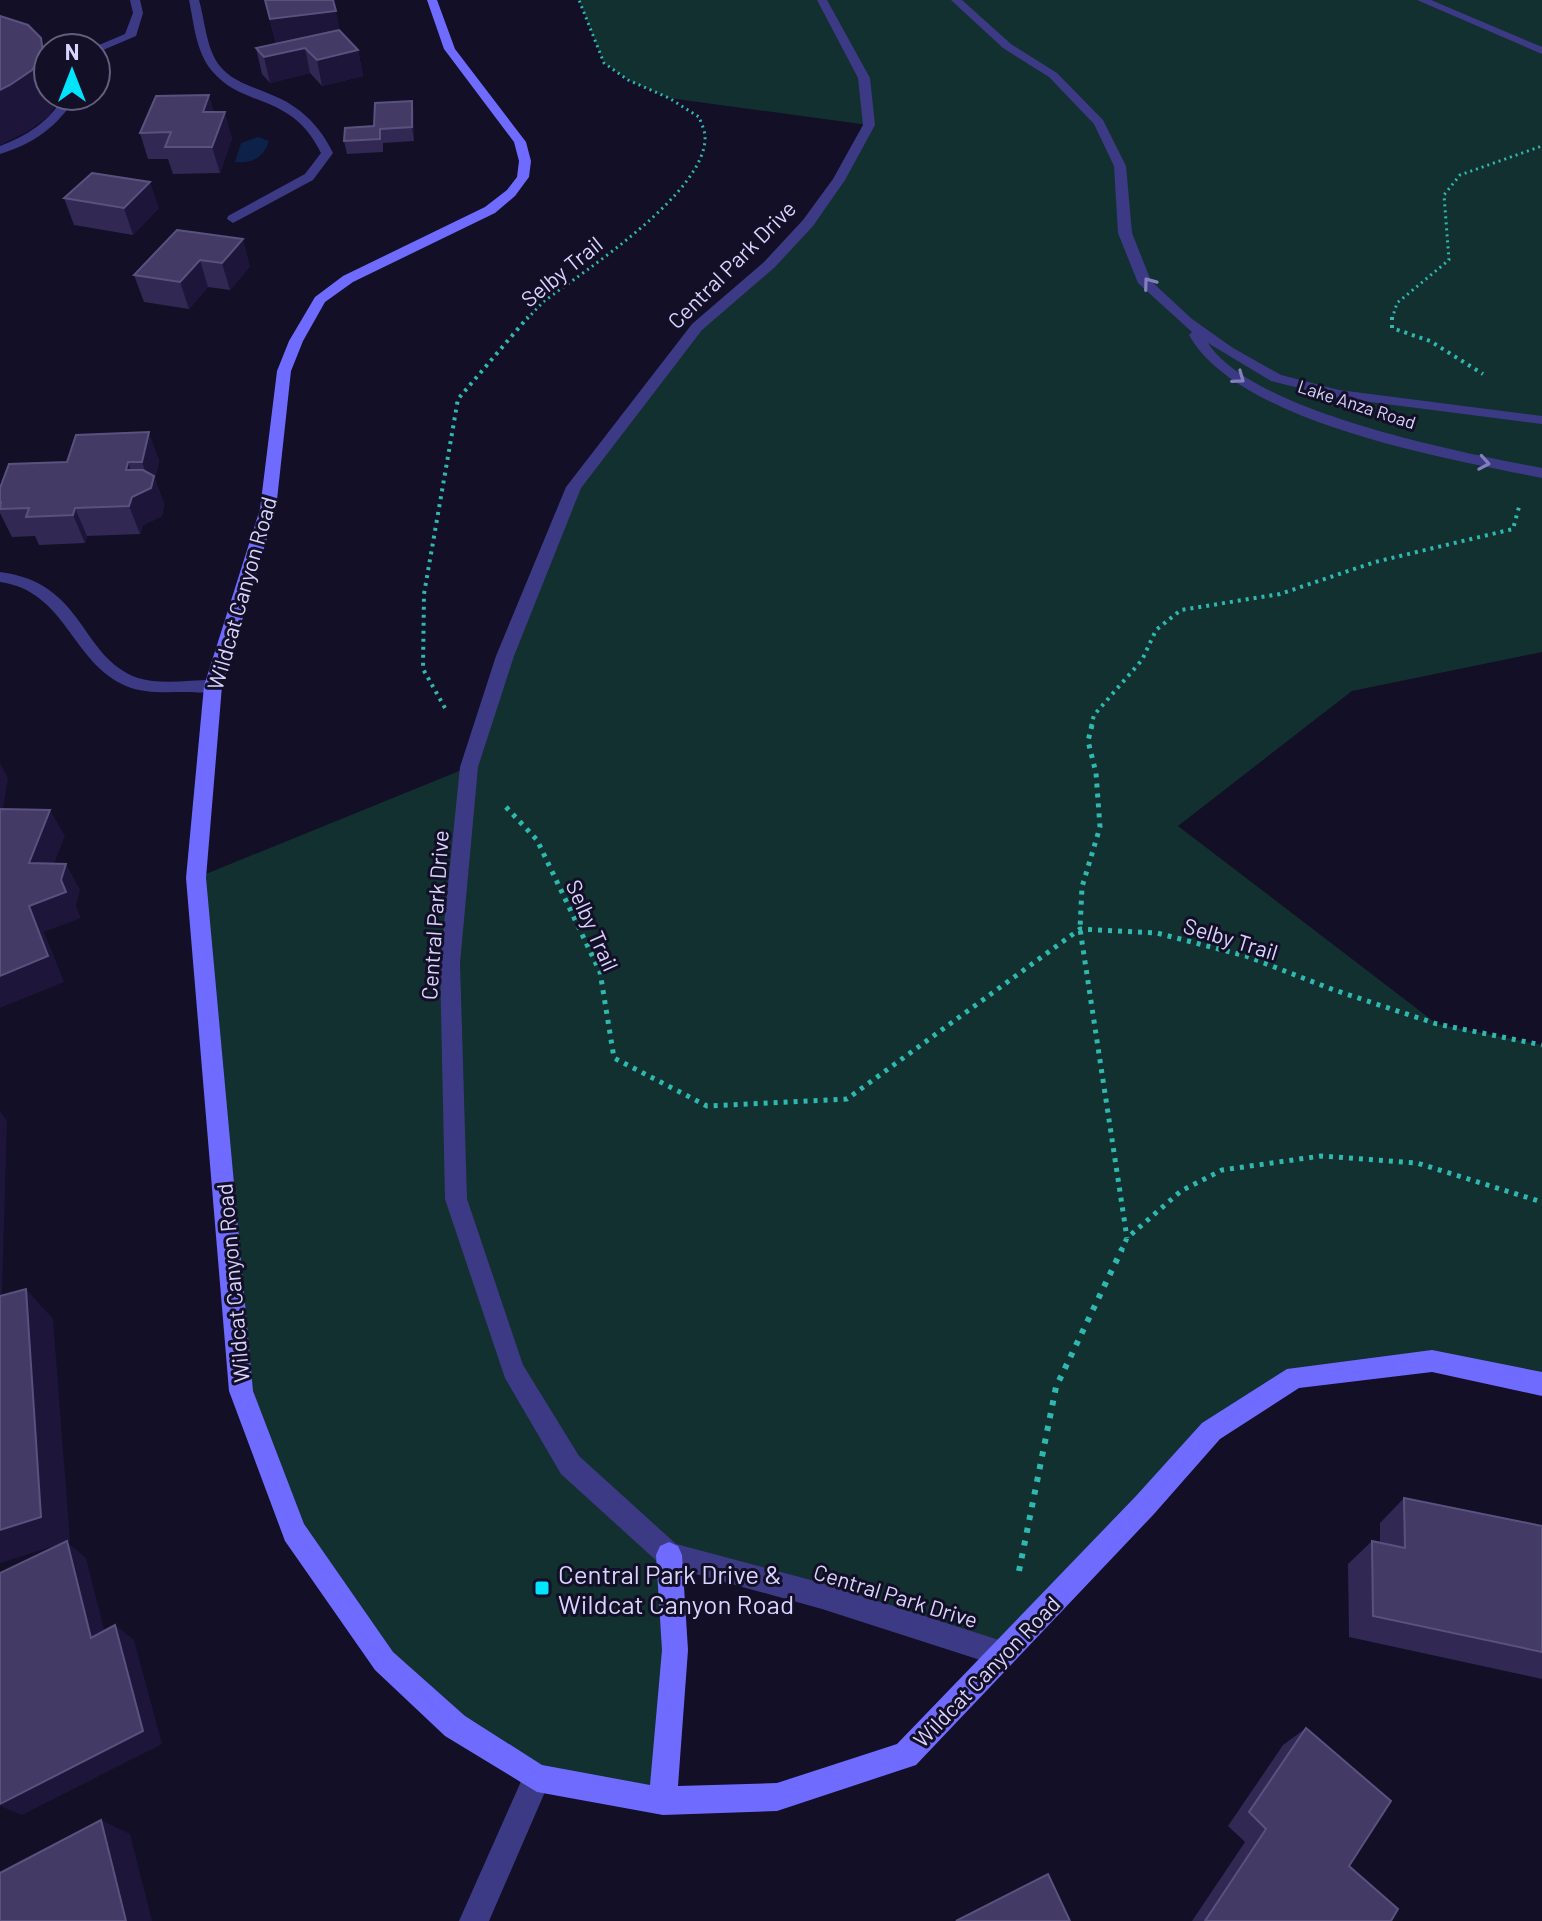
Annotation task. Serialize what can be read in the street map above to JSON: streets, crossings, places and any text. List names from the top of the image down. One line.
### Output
{"streets":{"street":["Central Park Drive","Lake Anza Road","Wildcat Canyon Road"],"path":["Selby Trail"]},"crossings":[["Central Park Drive","Selby Trail"],["Central Park Drive","Wildcat Canyon Road"]],"places":{"transit":["Central Park Drive & Wildcat Canyon Road"]},"north":"top"}
